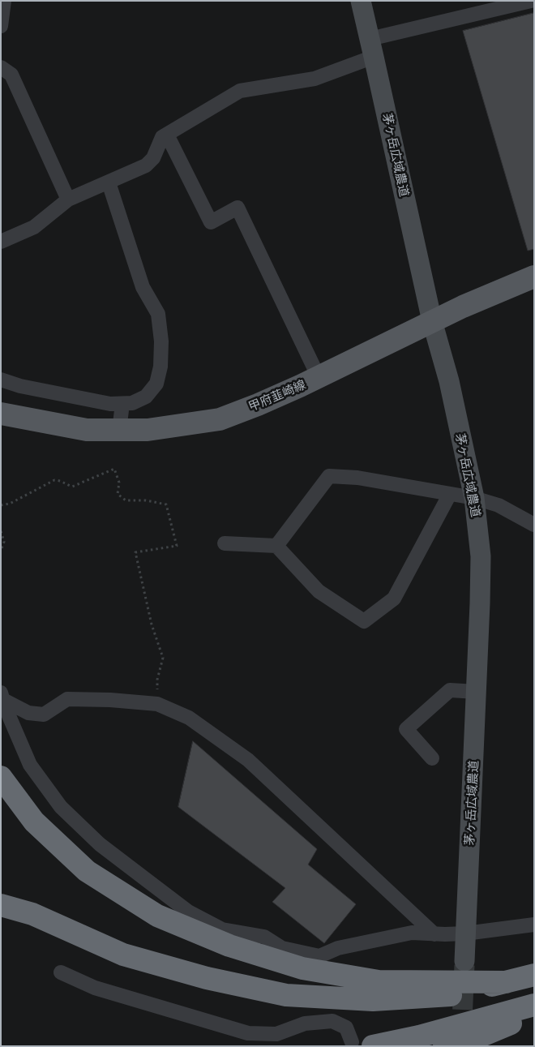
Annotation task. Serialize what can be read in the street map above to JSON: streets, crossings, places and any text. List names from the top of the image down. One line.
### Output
{"streets":{"main road":["甲府韮崎線"],"street":["茅ヶ岳広域農道"]},"crossings":[["茅ヶ岳広域農道","甲府韮崎線"]]}
